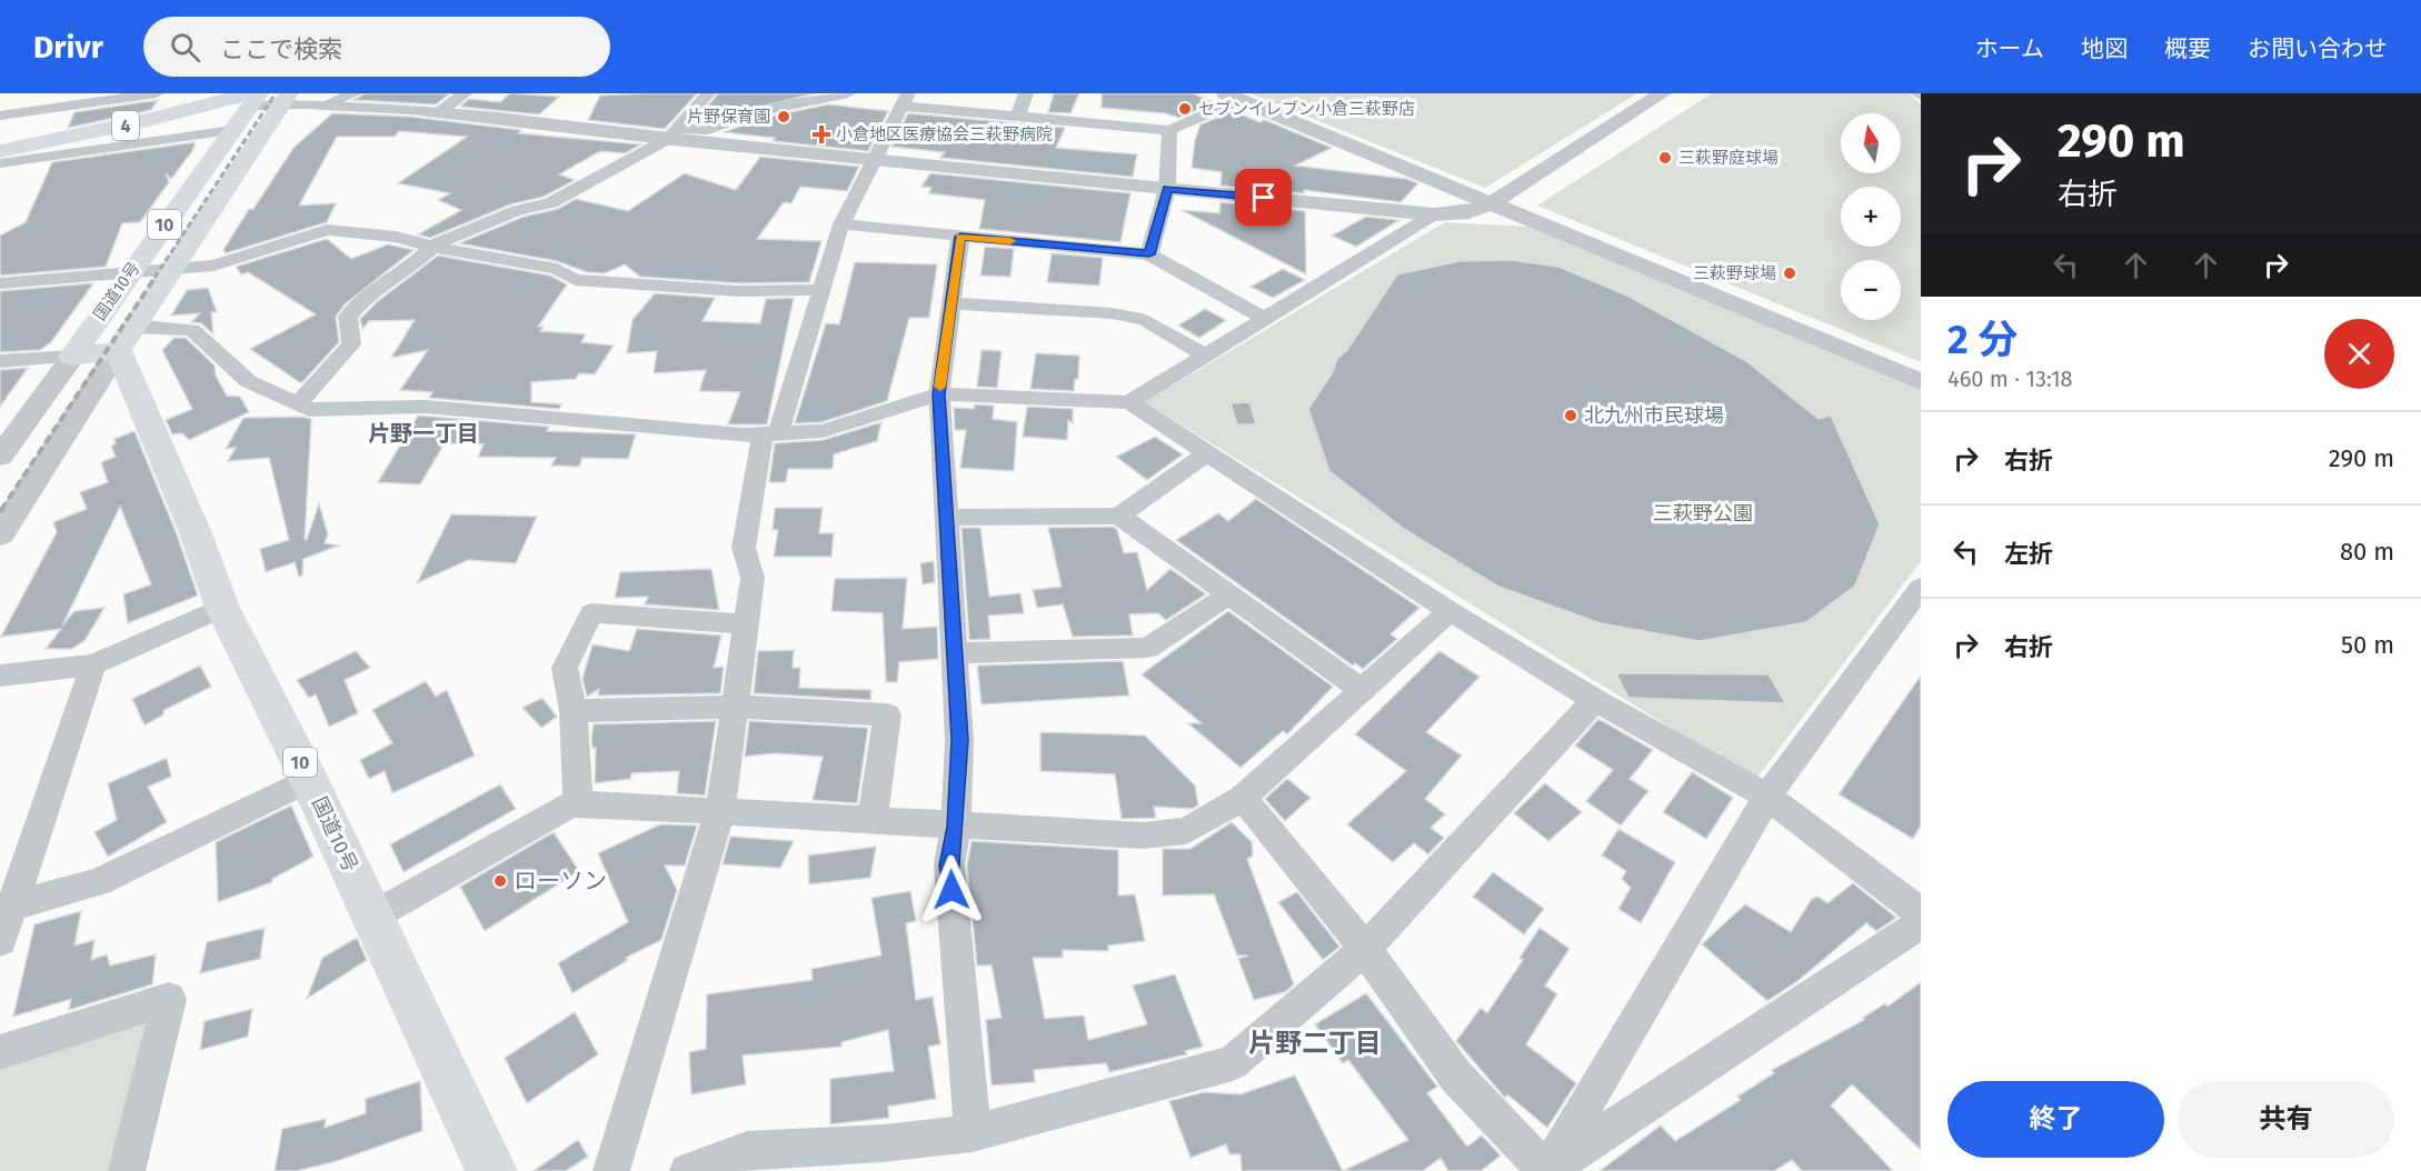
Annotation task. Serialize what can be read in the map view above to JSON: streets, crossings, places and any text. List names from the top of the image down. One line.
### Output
{"streets":{"highway":["4","10","国道10号"]},"crossings":[["4","国道10号"]],"districts":["片野一丁目","片野二丁目"],"parks":["三萩野公園"],"places":{"other":["セブンイレブン小倉三萩野店","片野保育園","三萩野庭球場","三萩野球場","北九州市民球場","ローソン"],"health":["小倉地区医療協会三萩野病院"]},"north":"top","page":{"header":"Drivr","search":"ここで検索","nav":["ホーム","地図","概要","お問い合わせ"],"turn":["290 m","右折"],"map_buttons":["+","−"],"heading":["2 分","460 m · 13:18"],"list":[{"name":"右折","value":"290 m"},{"name":"左折","value":"80 m"},{"name":"右折","value":"50 m"}],"buttons":["終了","共有"]}}
